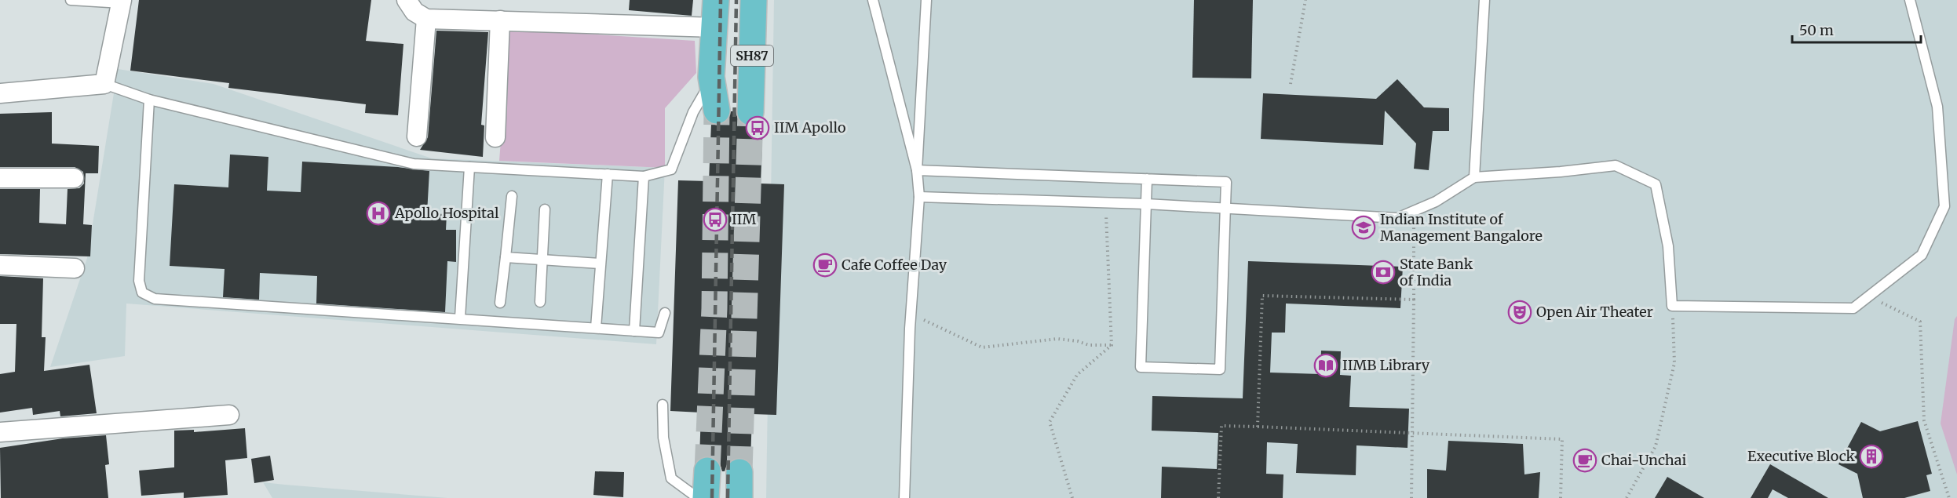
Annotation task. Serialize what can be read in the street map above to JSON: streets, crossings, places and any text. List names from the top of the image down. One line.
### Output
{"streets":{"main road":["SH87"]},"places":{"bus stop":["IIM Apollo","IIM"],"hospital":["Apollo Hospital"],"school or university":["Indian Institute of Management Bangalore"],"cafe":["Cafe Coffee Day","Chai-Unchai"],"bank":["State Bank of India"],"theatre":["Open Air Theater"],"library":["IIMB Library"],"building":["Executive Block"]},"scale_bar":"50 m"}
